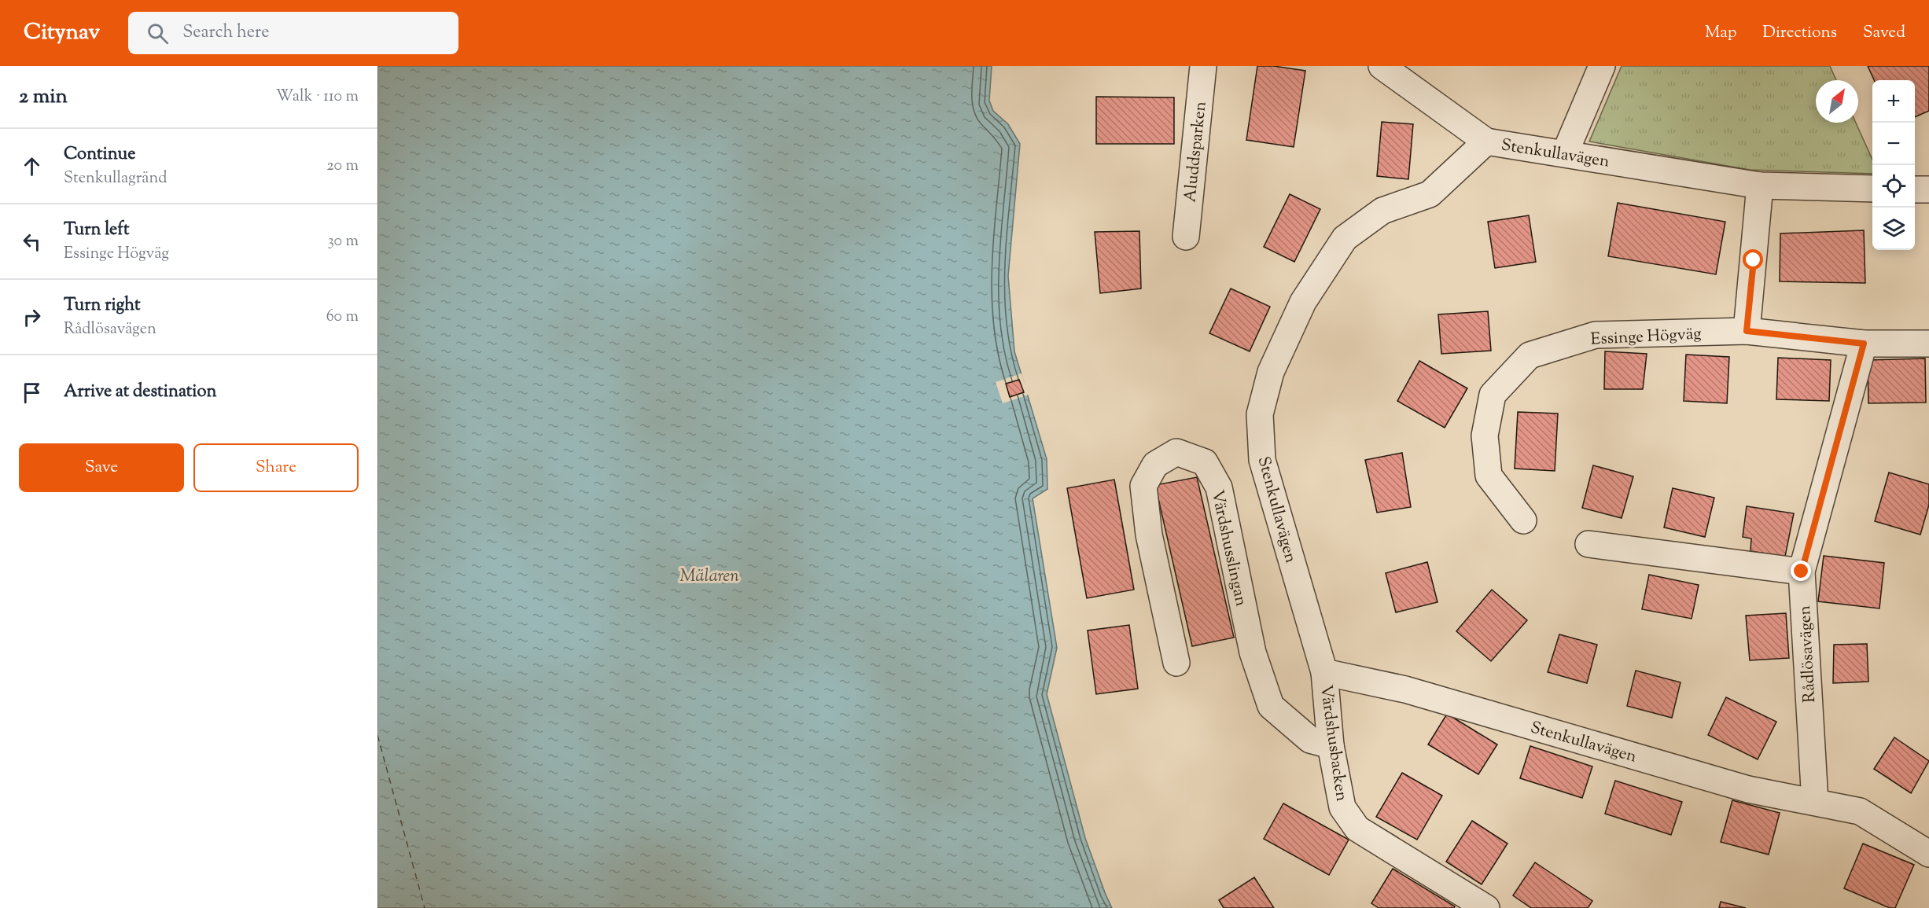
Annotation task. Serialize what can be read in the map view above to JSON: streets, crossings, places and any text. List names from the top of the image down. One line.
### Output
{"streets":{"street":["Aluddsparken","Stenkullavägen","Essinge Högväg","Värdshusslingan","Rådlösavägen","Värdshusbacken"]},"crossings":[["Stenkullavägen","Rådlösavägen"],["Stenkullavägen","Värdshusbacken"],["Essinge Högväg","Rådlösavägen"],["Värdshusslingan","Värdshusbacken"]],"water":["Mälaren"],"north":"top right","page":{"header":"Citynav","search":"Search here","nav":["Map","Directions","Saved"],"heading":["2 min","Walk · 110 m"],"map_buttons":["+","−"],"list":[["Continue","Stenkullagränd","20 m"],["Turn left","Essinge Högväg","30 m"],["Turn right","Rådlösavägen","60 m"],"Arrive at destination"],"buttons":["Save","Share"]}}
